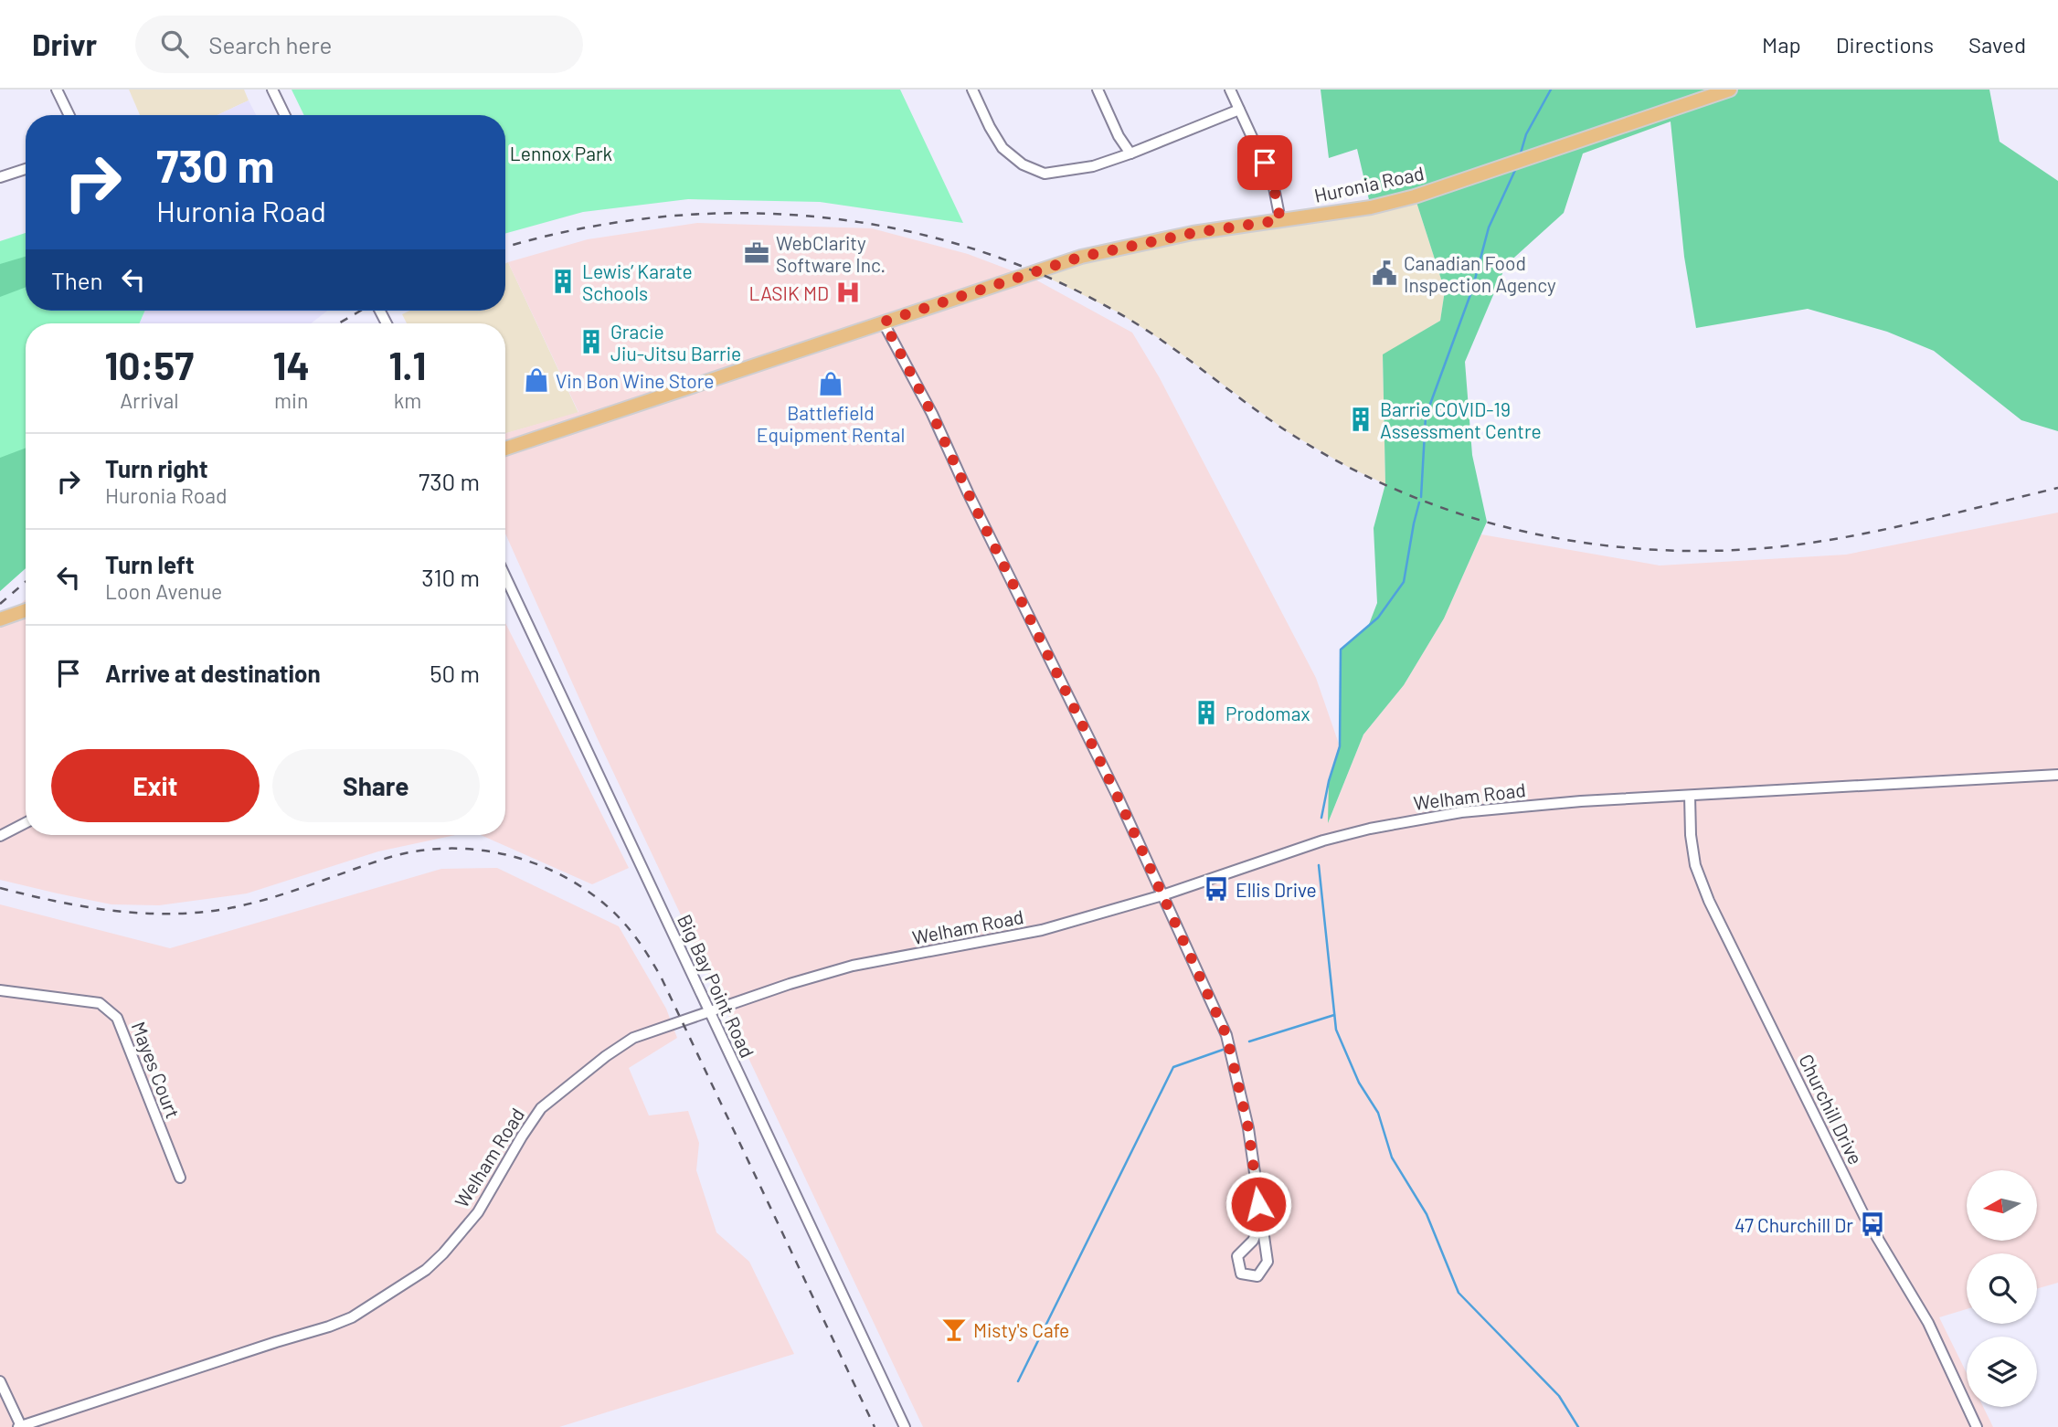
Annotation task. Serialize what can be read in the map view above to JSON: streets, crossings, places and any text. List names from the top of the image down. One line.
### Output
{"streets":{"main road":["Huronia Road"],"street":["Welham Road","Big Bay Point Road","Mayes Court","Churchill Drive"]},"crossings":[["Welham Road","Big Bay Point Road"],["Welham Road","Churchill Drive"]],"parks":["Lennox Park"],"places":{"office":["WebClarity Software Inc."],"public building":["Canadian Food Inspection Agency"],"building":["Lewis’ Karate Schools","Gracie Jiu-Jitsu Barrie","Barrie COVID-19 Assessment Centre","Prodomax"],"hospital":["LASIK MD"],"shop":["Vin Bon Wine Store","Battlefield Equipment Rental"],"bus stop":["Ellis Drive","47 Churchill Dr"],"bar":["Misty's Cafe"]},"north":"left","page":{"header":"Drivr","search":"Search here","nav":["Map","Directions","Saved"],"turn":["730 m","Huronia Road"],"then":"Then","eta":["10:57","Arrival","14","min","1.1","km"],"list":[{"name":"Turn right","note":"Huronia Road","value":"730 m"},{"name":"Turn left","note":"Loon Avenue","value":"310 m"},{"name":"Arrive at destination","value":"50 m"}],"buttons":["Exit","Share"]}}
